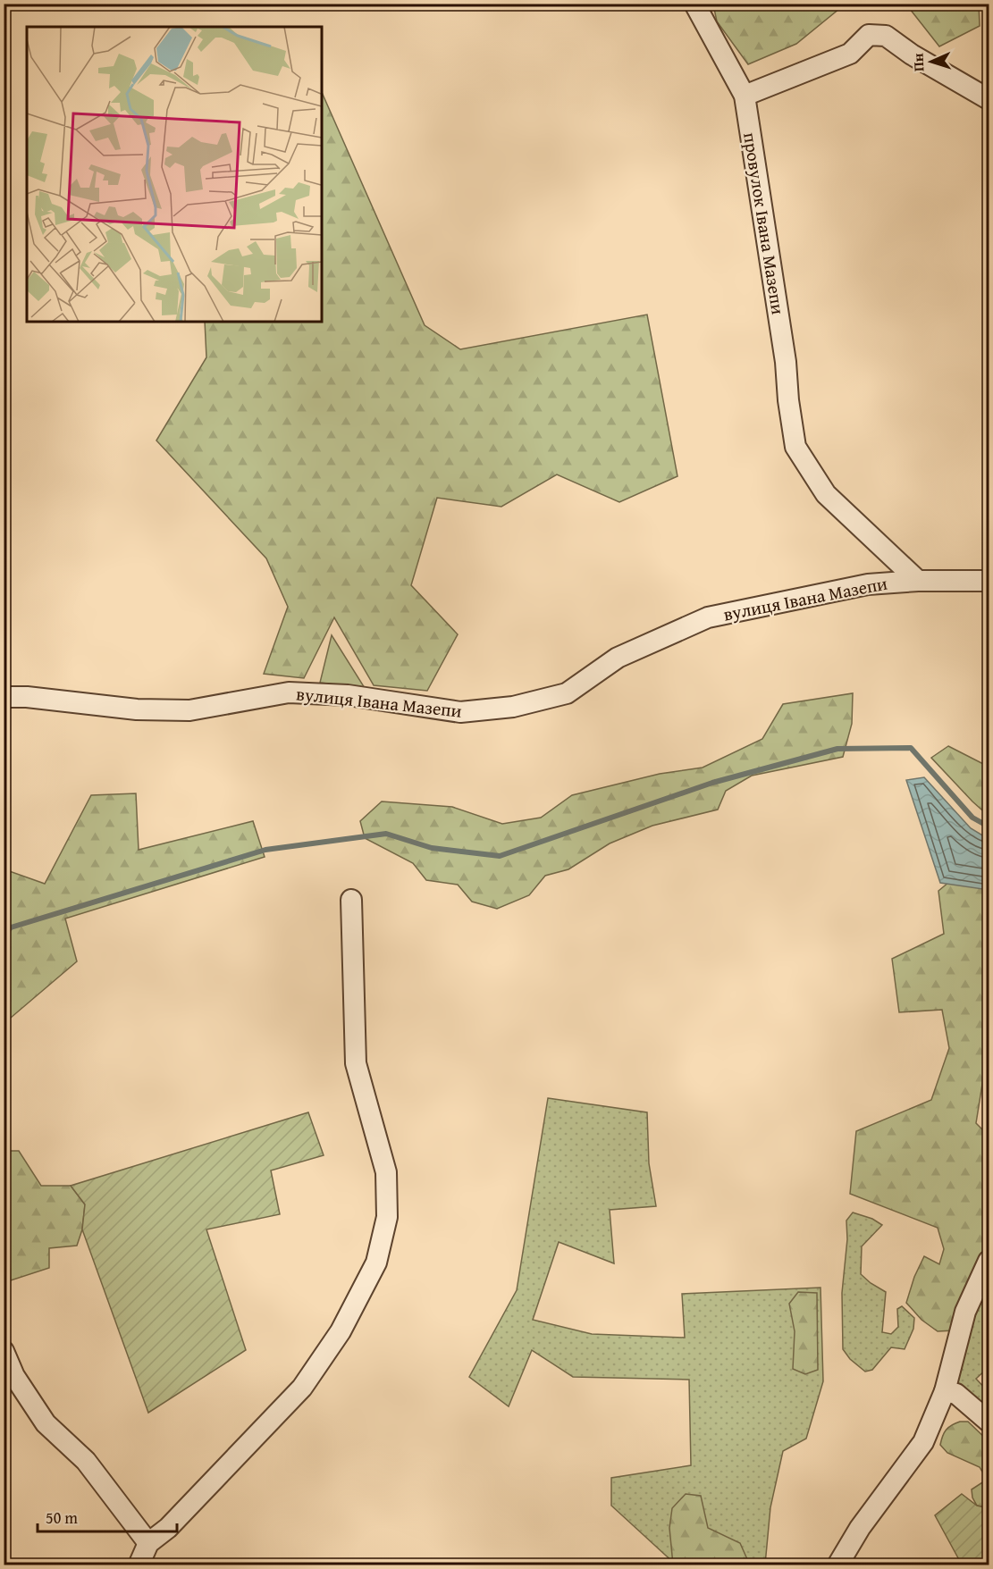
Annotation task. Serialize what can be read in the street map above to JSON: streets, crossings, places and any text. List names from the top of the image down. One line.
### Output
{"streets":{"street":["провулок Івана Мазепи","вулиця Івана Мазепи"]},"crossings":[["провулок Івана Мазепи","вулиця Івана Мазепи"]],"scale_bar":"50 m","north":"left"}
